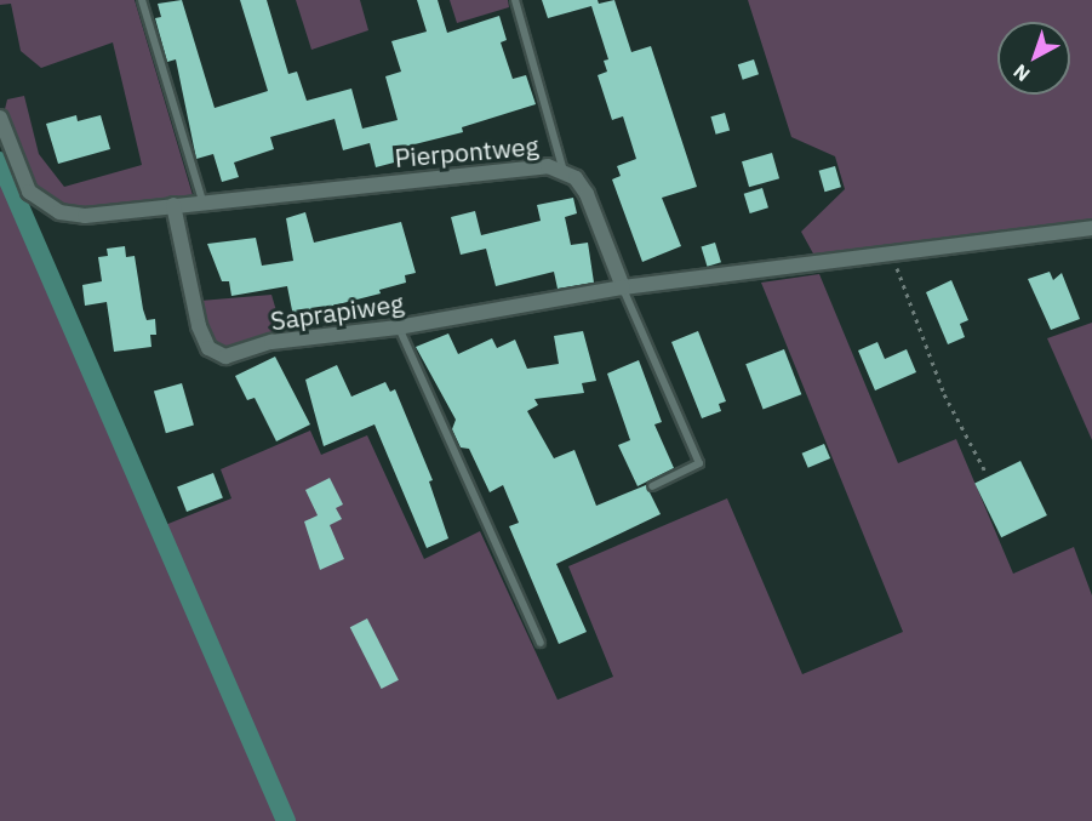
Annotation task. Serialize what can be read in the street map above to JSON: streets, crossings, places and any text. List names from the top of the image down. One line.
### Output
{"streets":{"street":["Pierpontweg","Saprapiweg"]},"crossings":[["Pierpontweg","Saprapiweg"]],"north":"bottom left"}
